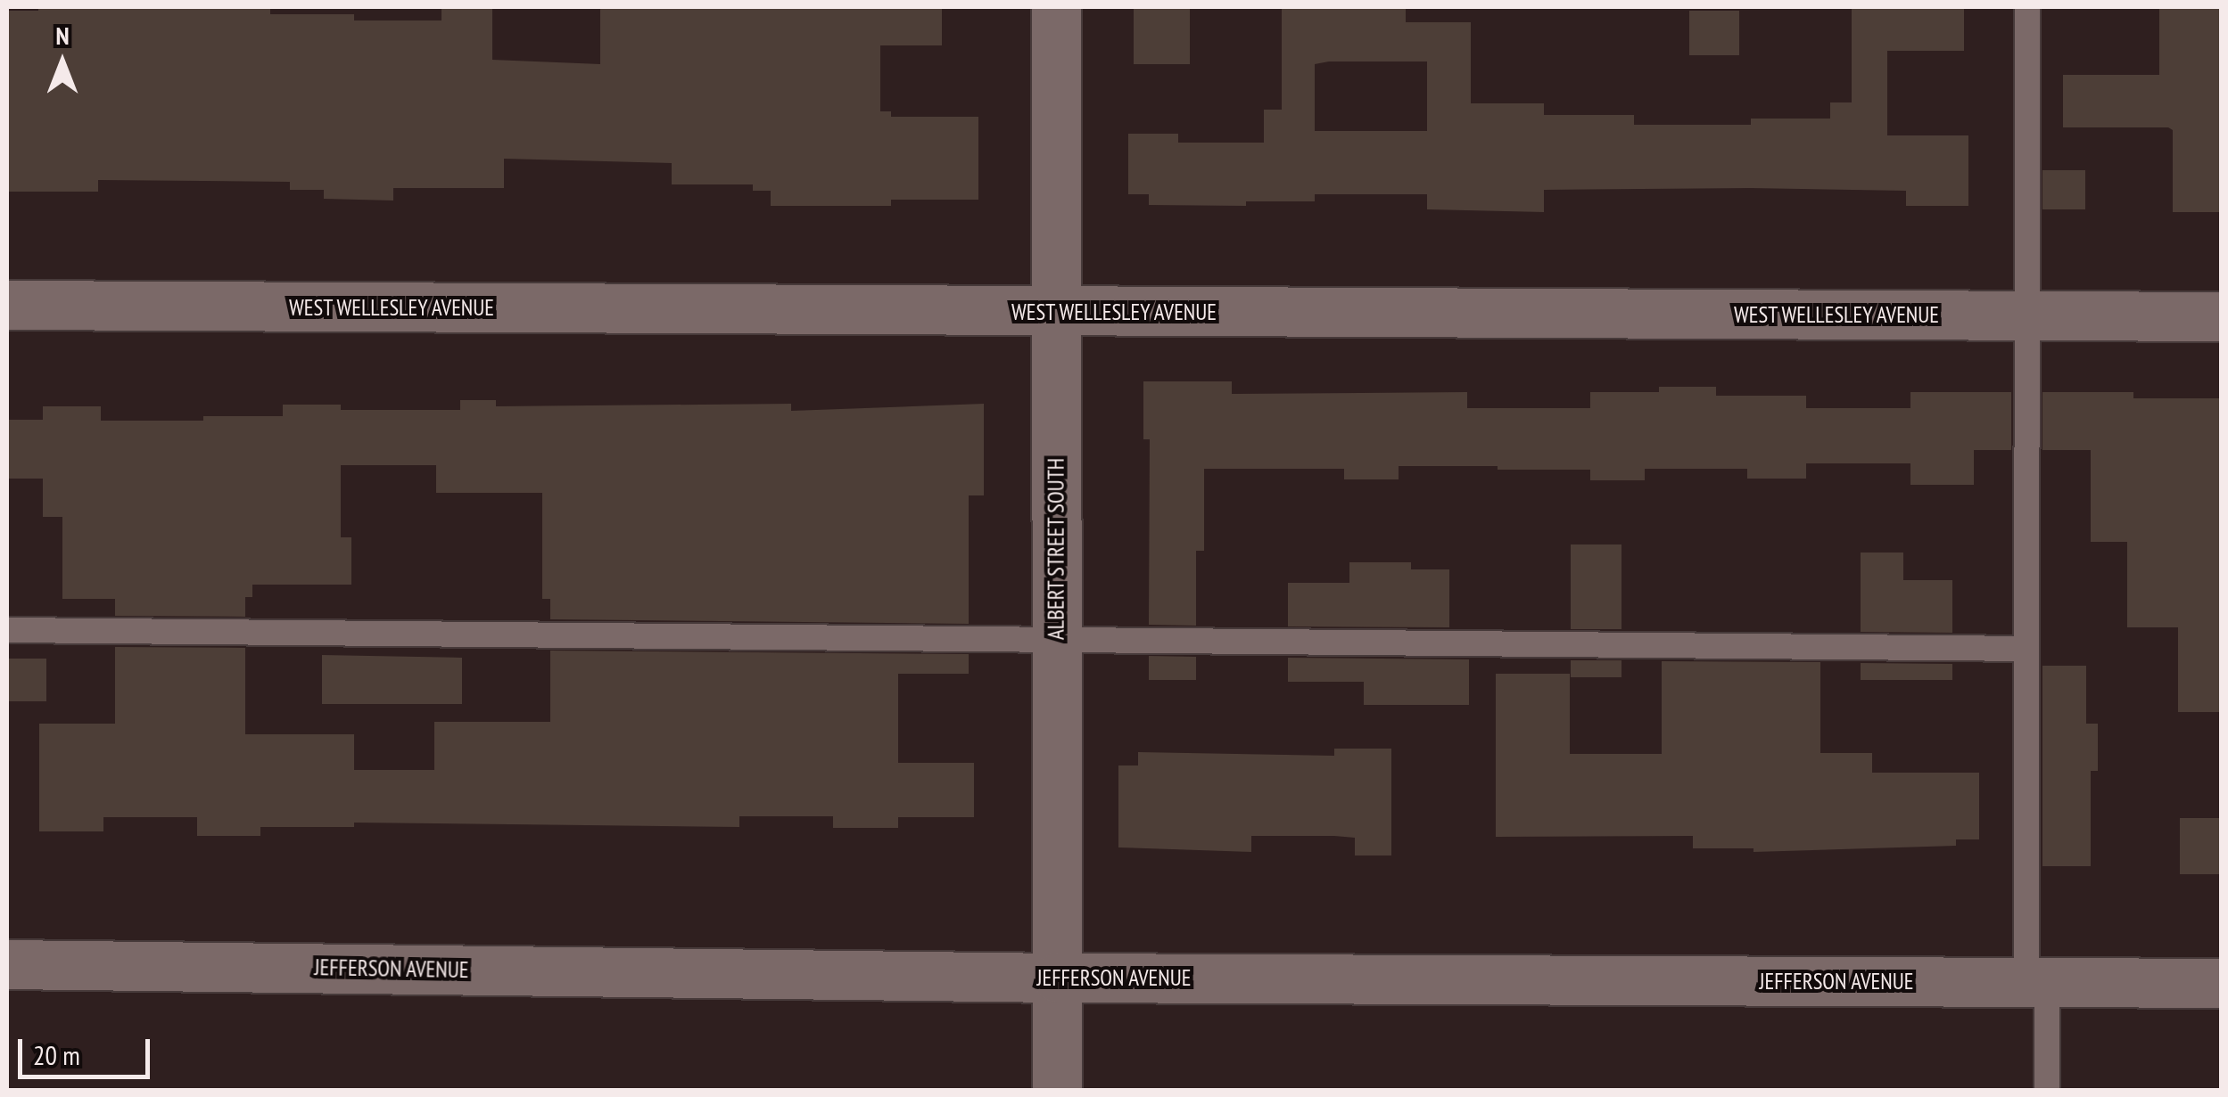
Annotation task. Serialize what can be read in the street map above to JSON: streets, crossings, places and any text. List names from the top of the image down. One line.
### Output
{"streets":{"street":["WEST WELLESLEY AVENUE","ALBERT STREET SOUTH","JEFFERSON AVENUE"]},"crossings":[["WEST WELLESLEY AVENUE","ALBERT STREET SOUTH"],["ALBERT STREET SOUTH","JEFFERSON AVENUE"]],"scale_bar":"20 m","north":"top"}
